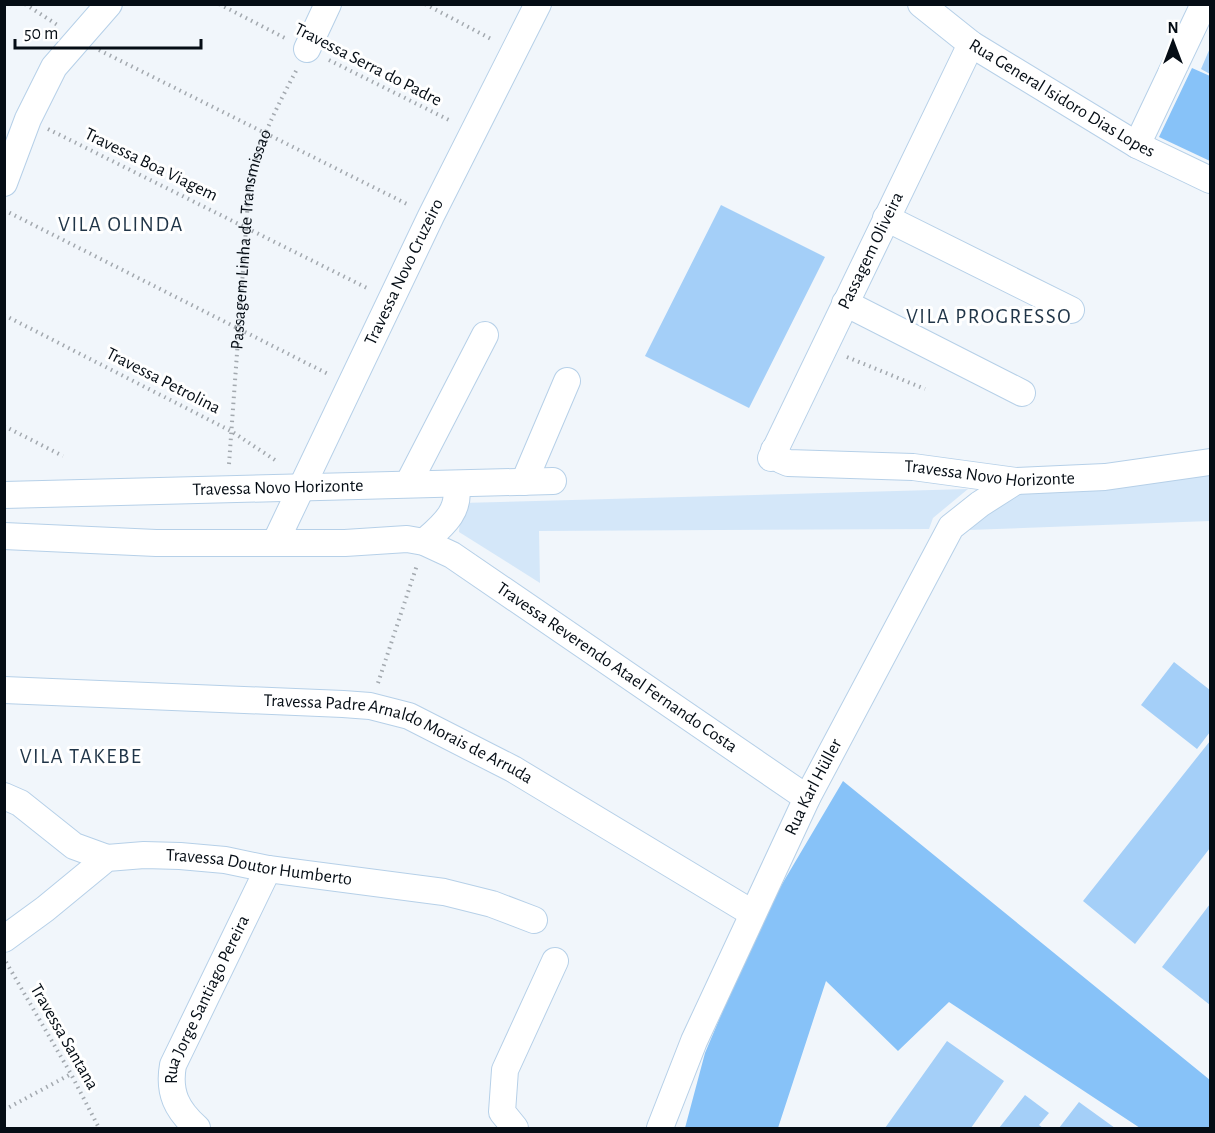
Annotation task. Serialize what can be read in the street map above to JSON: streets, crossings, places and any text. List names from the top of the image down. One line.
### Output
{"streets":{"street":["Rua General Isidoro Dias Lopes","Passagem Oliveira","Travessa Novo Cruzeiro","Travessa Novo Horizonte","Travessa Reverendo Atael Fernando Costa","Travessa Padre Arnaldo Morais de Arruda","Rua Karl Hüller","Travessa Doutor Humberto","Rua Jorge Santiago Pereira"],"path":["Travessa Serra do Padre","Travessa Boa Viagem","Passagem Linha de Transmissao","Travessa Petrolina","Travessa Santana"]},"crossings":[["Travessa Serra do Padre","Passagem Linha de Transmissao"],["Travessa Serra do Padre","Travessa Novo Cruzeiro"],["Rua General Isidoro Dias Lopes","Passagem Oliveira"],["Travessa Boa Viagem","Passagem Linha de Transmissao"],["Travessa Boa Viagem","Travessa Novo Cruzeiro"],["Passagem Linha de Transmissao","Travessa Petrolina"],["Passagem Linha de Transmissao","Travessa Novo Horizonte"],["Passagem Oliveira","Travessa Novo Horizonte"],["Travessa Novo Cruzeiro","Travessa Petrolina"],["Travessa Novo Cruzeiro","Travessa Novo Horizonte"],["Travessa Novo Cruzeiro","Travessa Reverendo Atael Fernando Costa"],["Travessa Petrolina","Travessa Novo Horizonte"],["Travessa Novo Horizonte","Rua Karl Hüller"],["Travessa Reverendo Atael Fernando Costa","Rua Karl Hüller"],["Travessa Padre Arnaldo Morais de Arruda","Rua Karl Hüller"],["Travessa Doutor Humberto","Rua Jorge Santiago Pereira"]],"districts":["VILA OLINDA","VILA PROGRESSO","VILA TAKEBE"],"scale_bar":"50 m","north":"top"}
